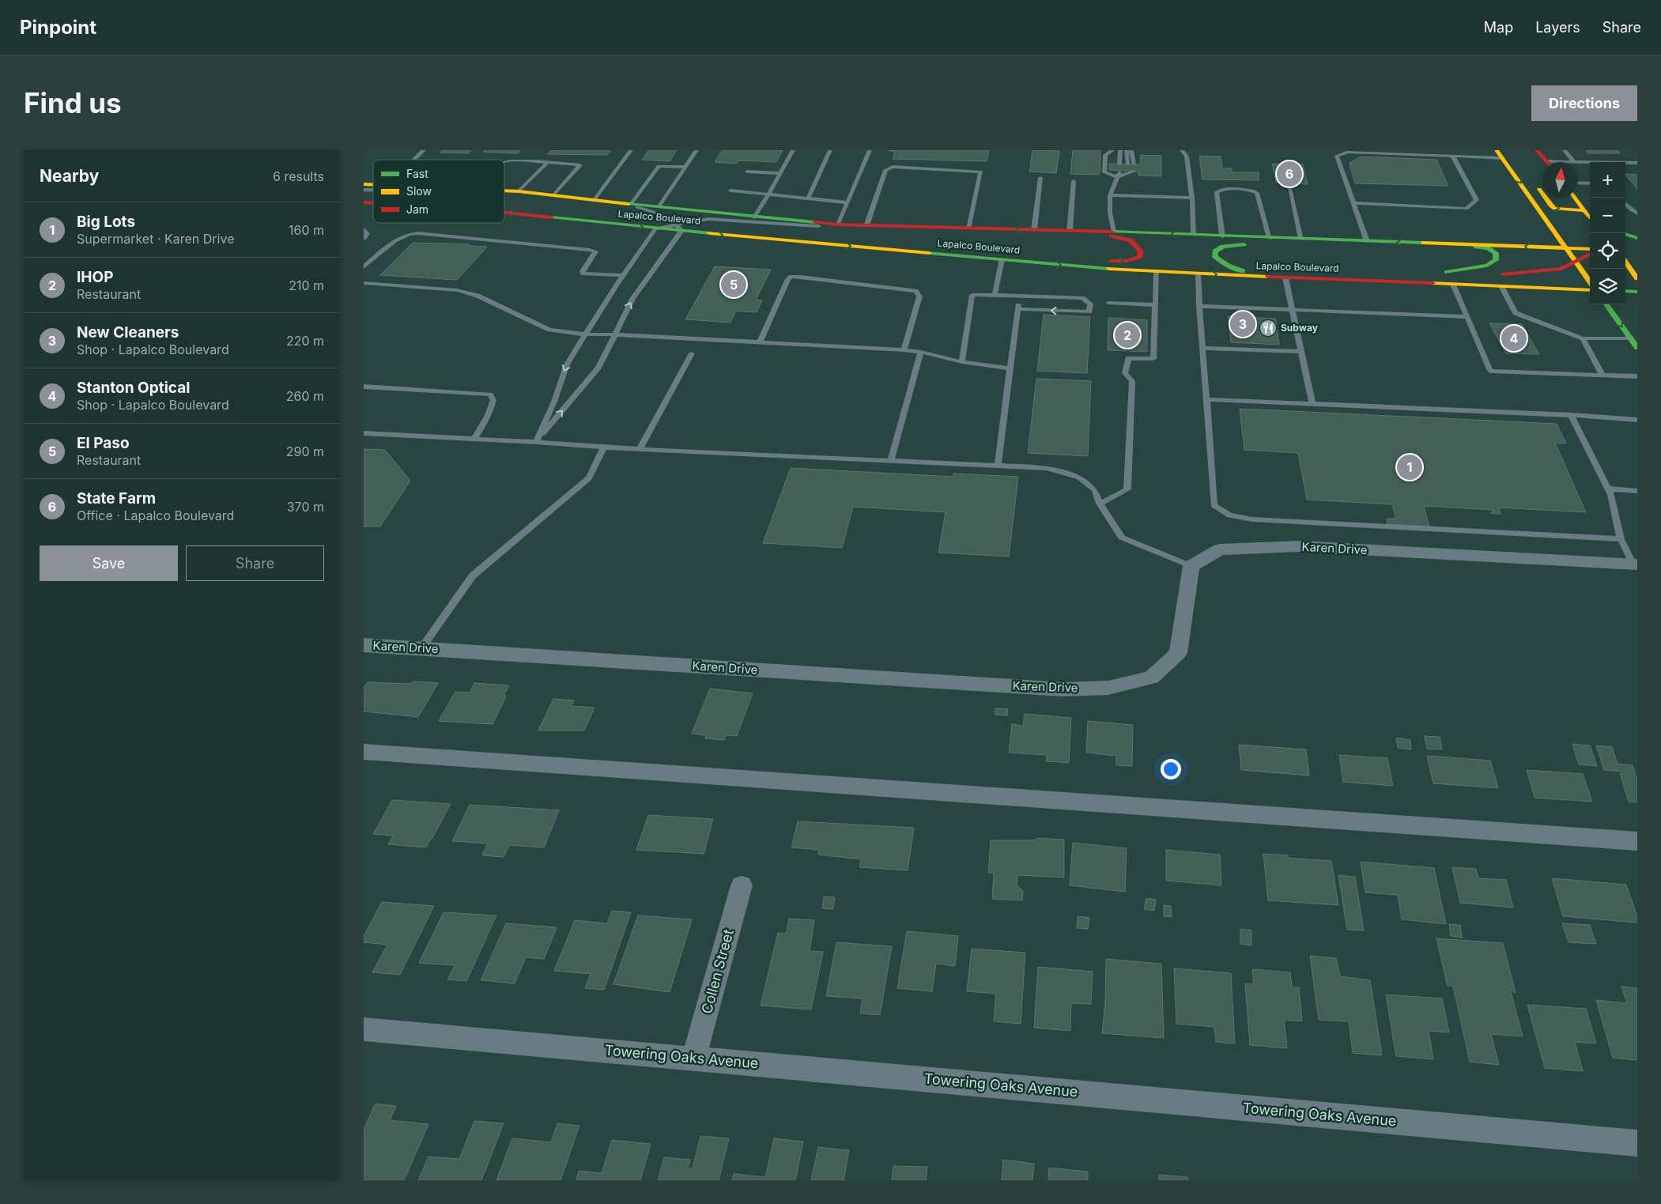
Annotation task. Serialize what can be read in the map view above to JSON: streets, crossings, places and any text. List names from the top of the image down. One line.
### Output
{"streets":{"main road":["Lapalco Boulevard"],"street":["Karen Drive","Collen Street","Towering Oaks Avenue"]},"crossings":[["Collen Street","Towering Oaks Avenue"]],"places":{"restaurant":["Subway"]},"legend":["Fast","Slow","Jam"],"north":"top","page":{"header":"Pinpoint","nav":["Map","Layers","Share"],"buttons":["Directions",["Save","Share"]],"title":"Find us","heading":["Nearby","6 results"],"pins":["6","5","3","2","4","1"],"map_buttons":["+","−"],"list":[{"mark":"1","name":"Big Lots","note":"Supermarket · Karen Drive","value":"160 m"},{"mark":"2","name":"IHOP","note":"Restaurant","value":"210 m"},{"mark":"3","name":"New Cleaners","note":"Shop · Lapalco Boulevard","value":"220 m"},{"mark":"4","name":"Stanton Optical","note":"Shop · Lapalco Boulevard","value":"260 m"},{"mark":"5","name":"El Paso","note":"Restaurant","value":"290 m"},{"mark":"6","name":"State Farm","note":"Office · Lapalco Boulevard","value":"370 m"}]}}
